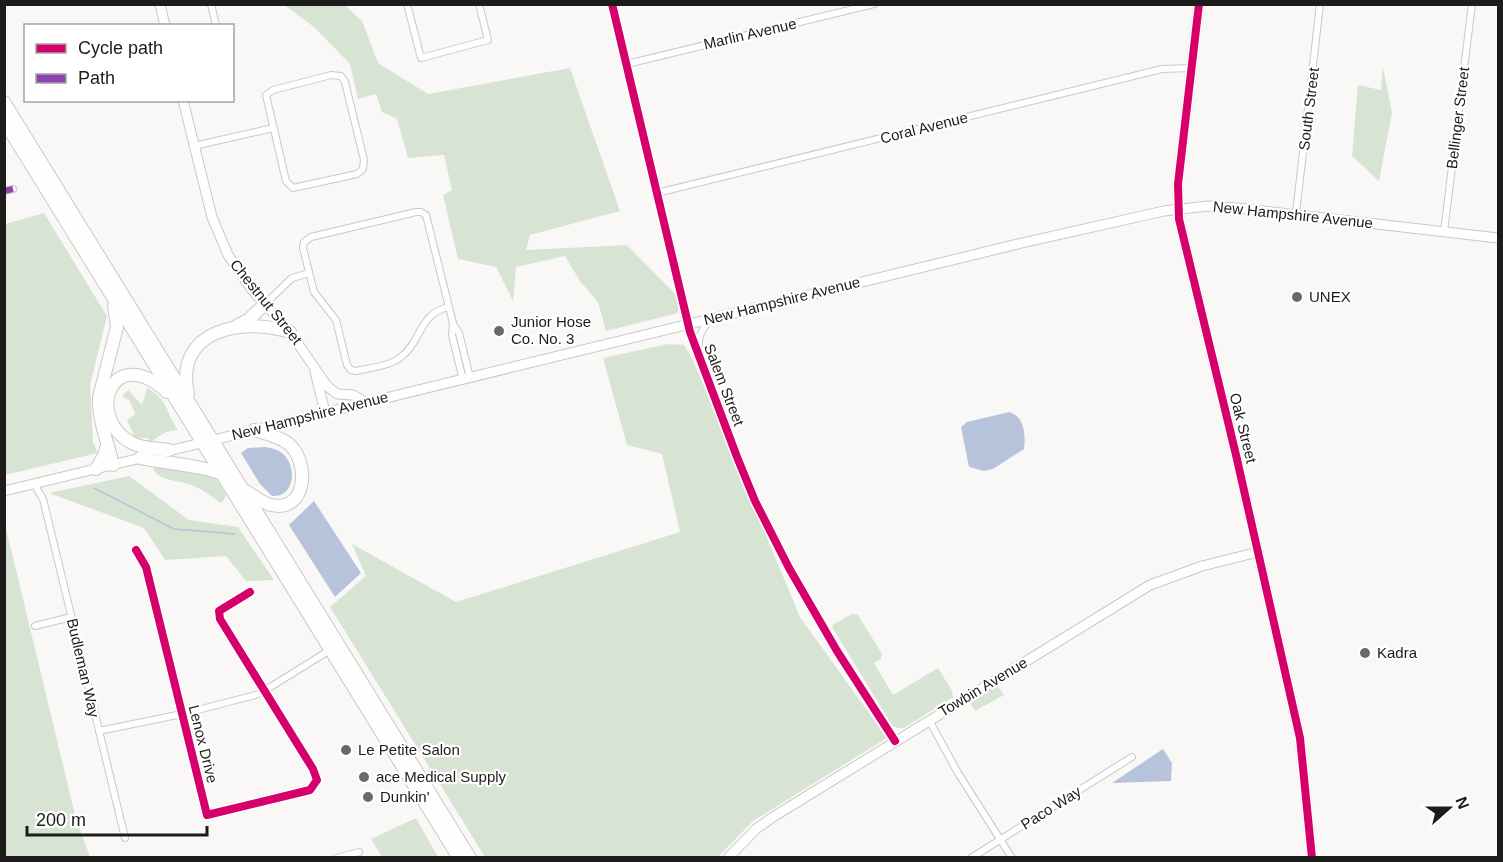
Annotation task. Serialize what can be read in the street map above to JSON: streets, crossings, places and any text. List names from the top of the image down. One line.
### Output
{"streets":{"street":["Marlin Avenue","South Street","Bellinger Street","Coral Avenue","New Hampshire Avenue","Chestnut Street","Salem Street","Oak Street","Budleman Way","Towbin Avenue","Lenox Drive","Paco Way"]},"crossings":[["Marlin Avenue","Salem Street"],["South Street","New Hampshire Avenue"],["Bellinger Street","New Hampshire Avenue"],["Coral Avenue","Salem Street"],["Coral Avenue","Oak Street"],["New Hampshire Avenue","Chestnut Street"],["New Hampshire Avenue","Salem Street"],["New Hampshire Avenue","Oak Street"],["New Hampshire Avenue","Budleman Way"],["Salem Street","Towbin Avenue"],["Oak Street","Towbin Avenue"]],"places":["UNEX","Junior Hose Co. No. 3","Kadra","Le Petite Salon","ace Medical Supply","Dunkin'"],"legend":["Cycle path","Path"],"scale_bar":"200 m","north":"right"}
